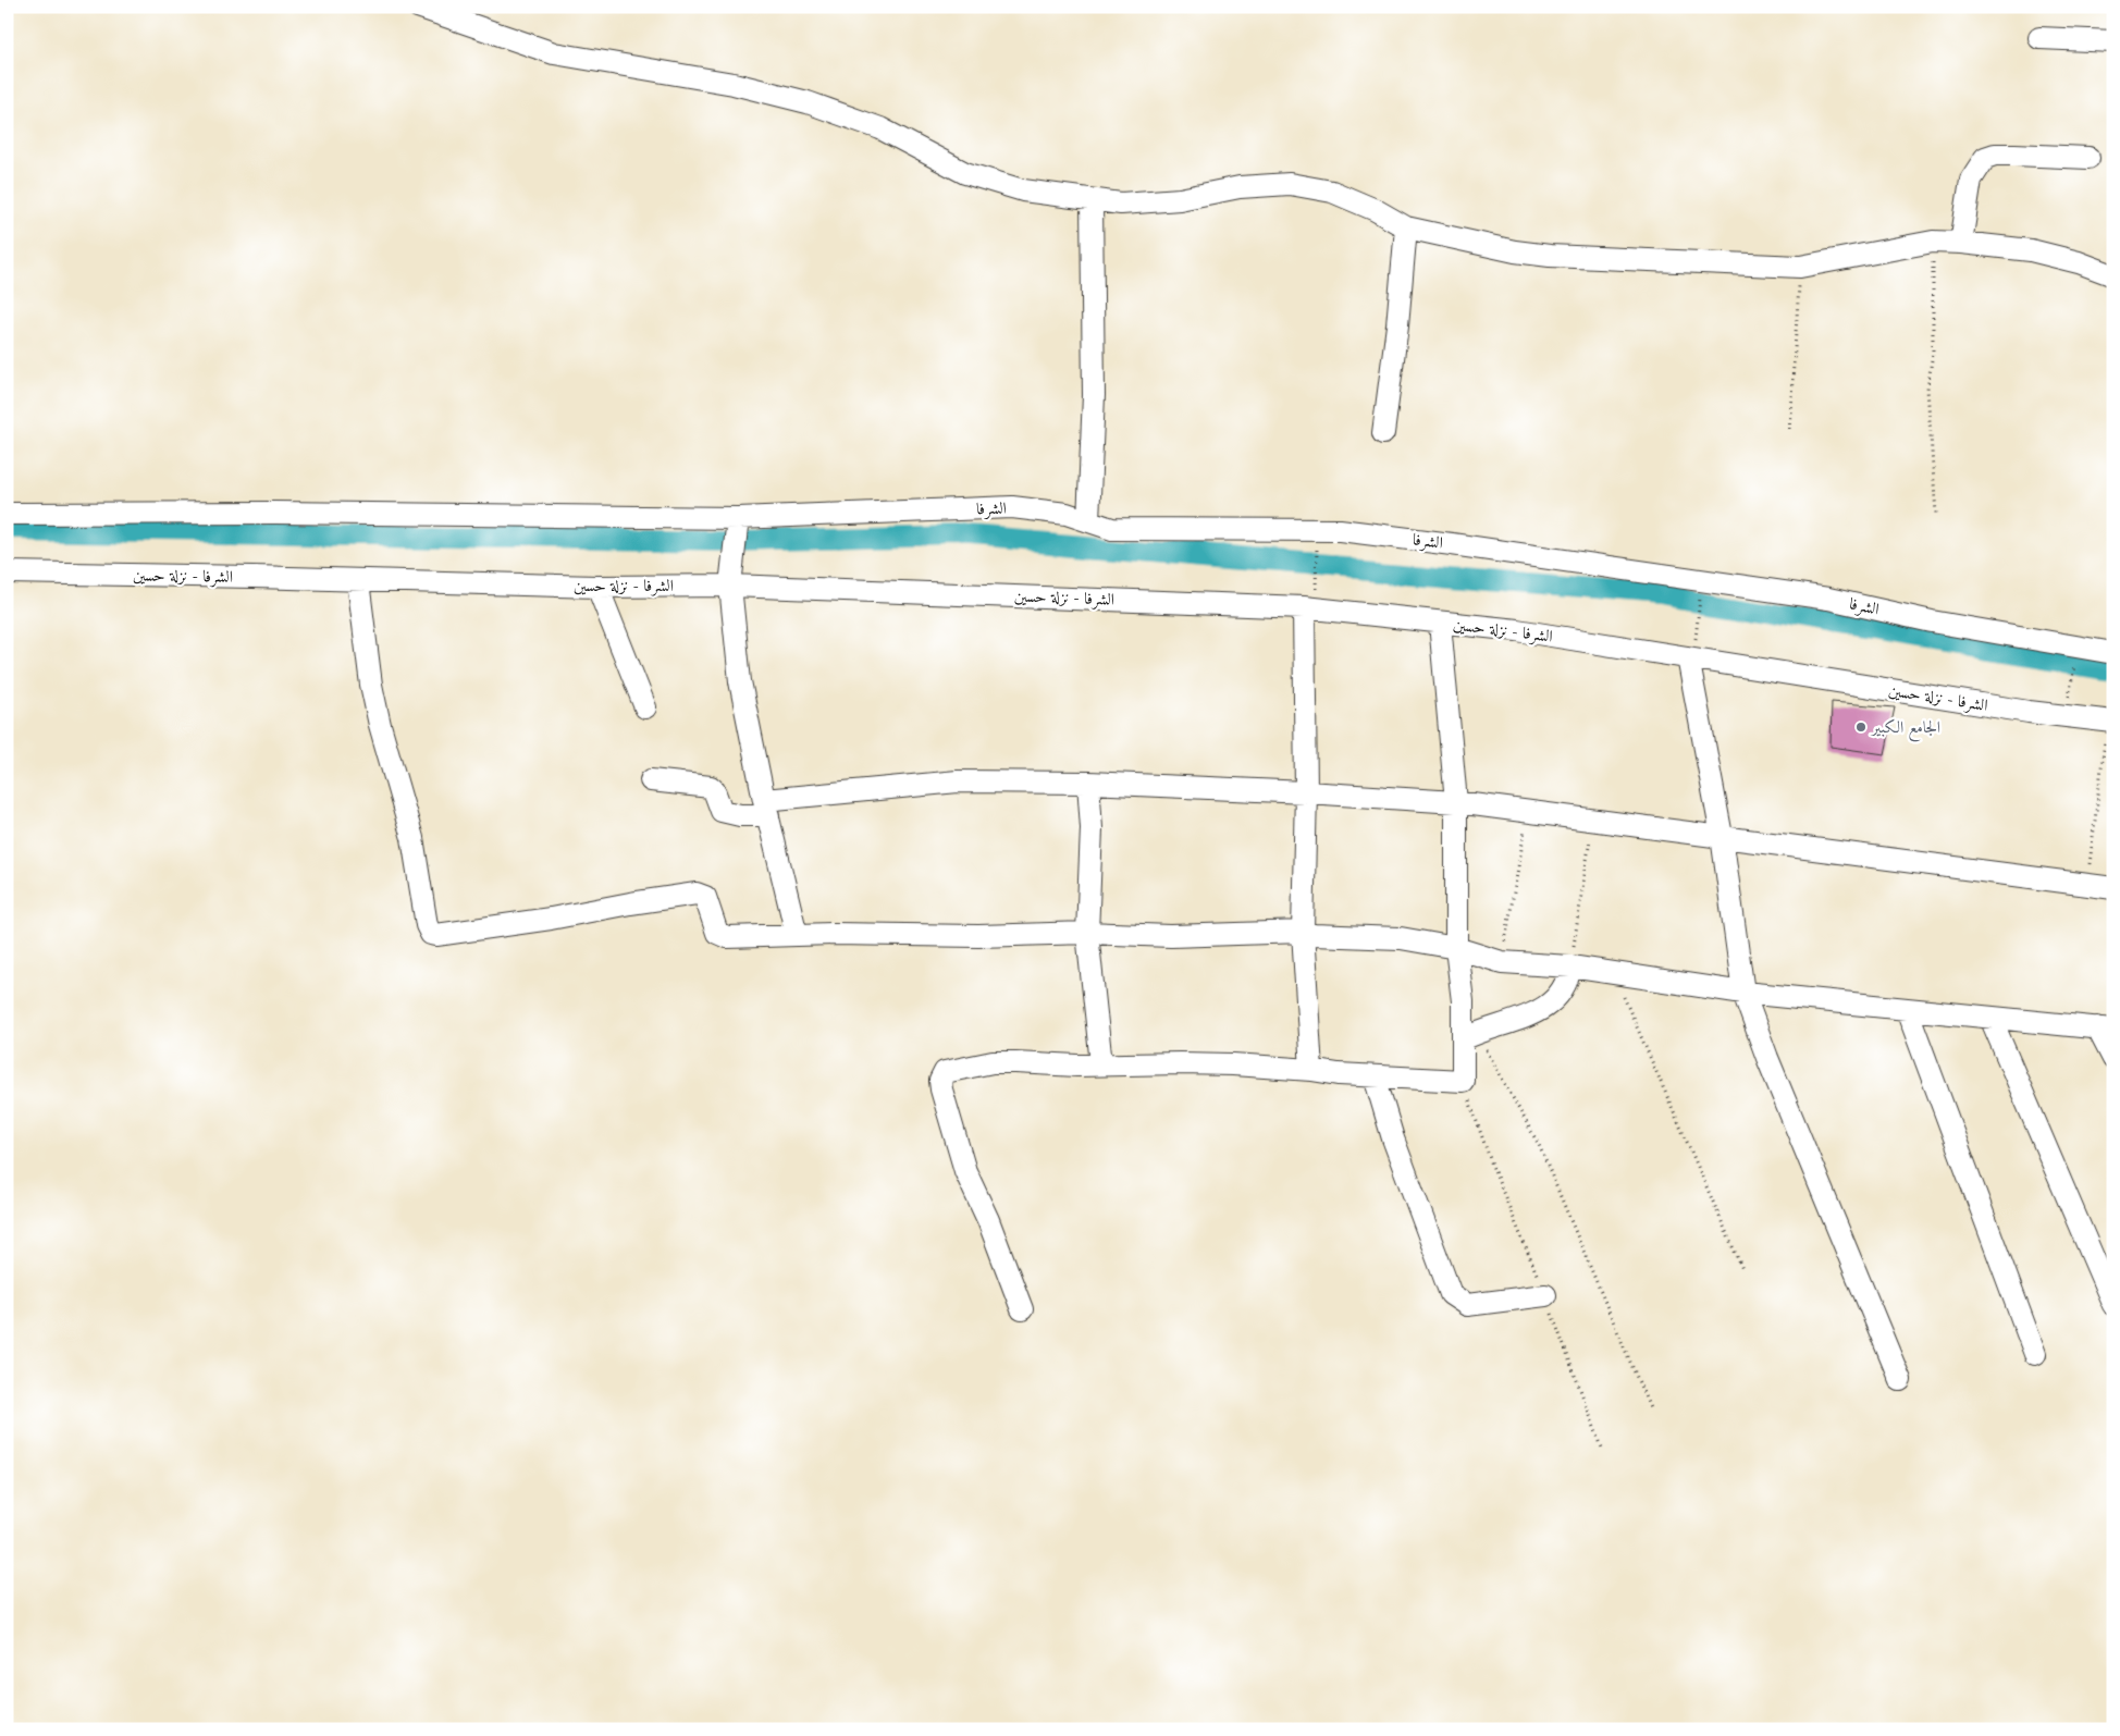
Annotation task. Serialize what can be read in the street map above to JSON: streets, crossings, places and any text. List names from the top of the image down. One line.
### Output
{"streets":{"street":["الشرفا","الشرفا - نزلة حسين"]},"places":["الجامع الكبير"]}
